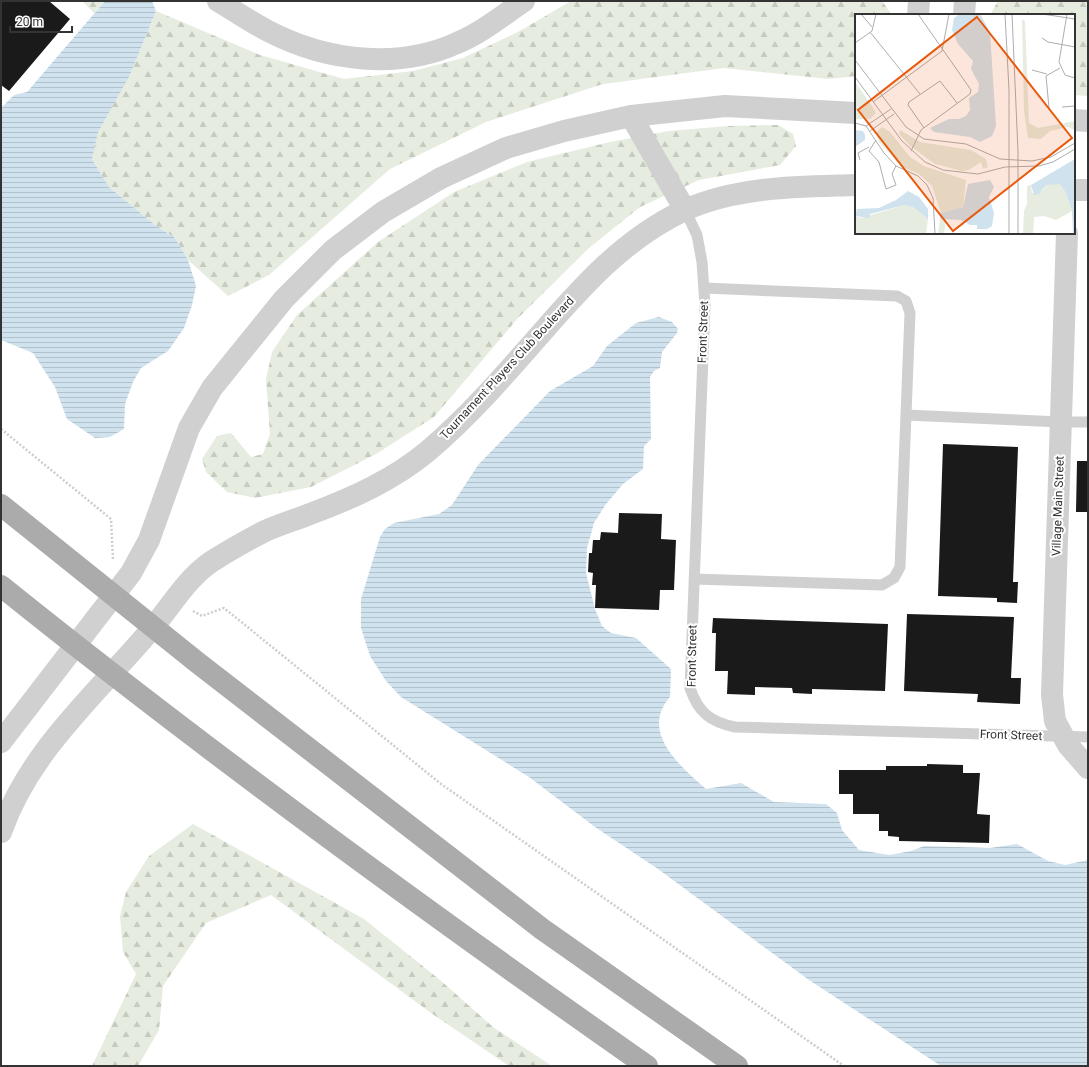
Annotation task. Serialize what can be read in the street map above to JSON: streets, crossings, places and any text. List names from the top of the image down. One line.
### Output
{"streets":{"street":["Tournament Players Club Boulevard","Village Main Street"],"lane":["Front Street"]},"crossings":[["Front Street","Tournament Players Club Boulevard"],["Front Street","Village Main Street"]],"scale_bar":"20 m"}
